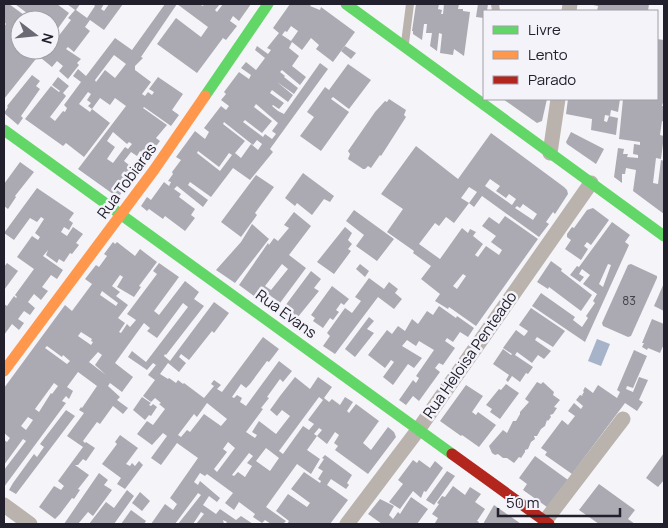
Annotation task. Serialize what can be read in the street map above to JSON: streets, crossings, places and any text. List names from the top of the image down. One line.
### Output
{"streets":{"street":["Rua Tobiaras","Rua Evans","Rua Heloisa Penteado"]},"crossings":[["Rua Tobiaras","Rua Evans"],["Rua Evans","Rua Heloisa Penteado"]],"house_numbers":["83"],"legend":["Livre","Lento","Parado"],"scale_bar":"50 m","north":"right"}
